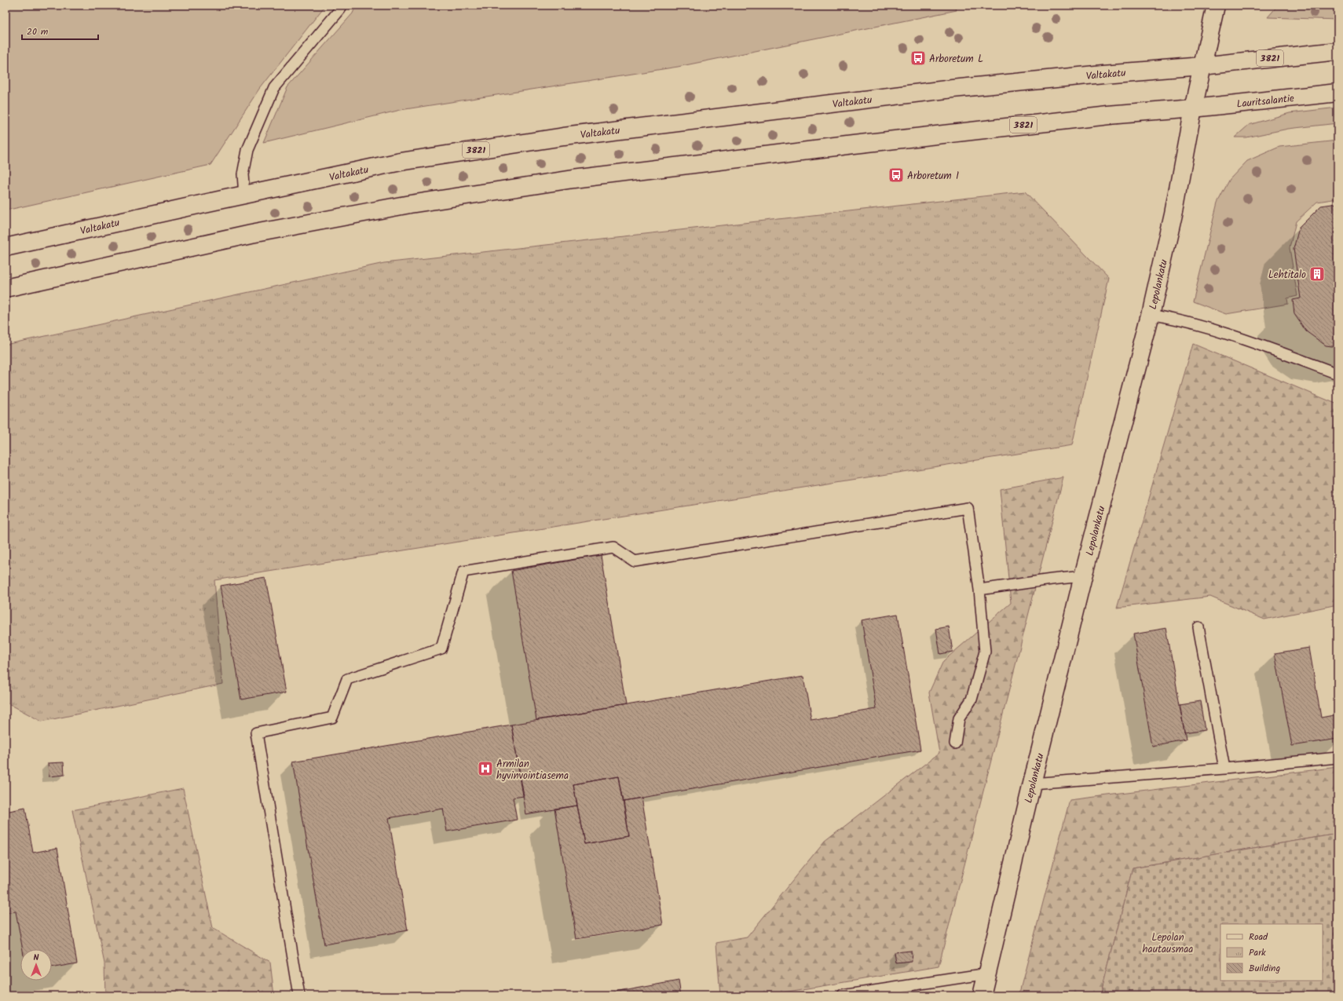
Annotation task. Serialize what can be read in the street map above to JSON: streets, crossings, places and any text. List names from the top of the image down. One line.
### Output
{"streets":{"main road":["3821","Valtakatu","Lauritsalantie","Lepolankatu"]},"crossings":[["3821","Valtakatu"],["3821","Lauritsalantie"],["3821","Lepolankatu"],["Valtakatu","Lepolankatu"],["Lauritsalantie","Lepolankatu"]],"parks":["Lepolan hautausmaa"],"places":{"bus stop":["Arboretum L","Arboretum I"],"building":["Lehtitalo"],"hospital":["Armilan hyvinvointiasema"]},"legend":["Road","Park","Building"],"scale_bar":"20 m","north":"top"}
